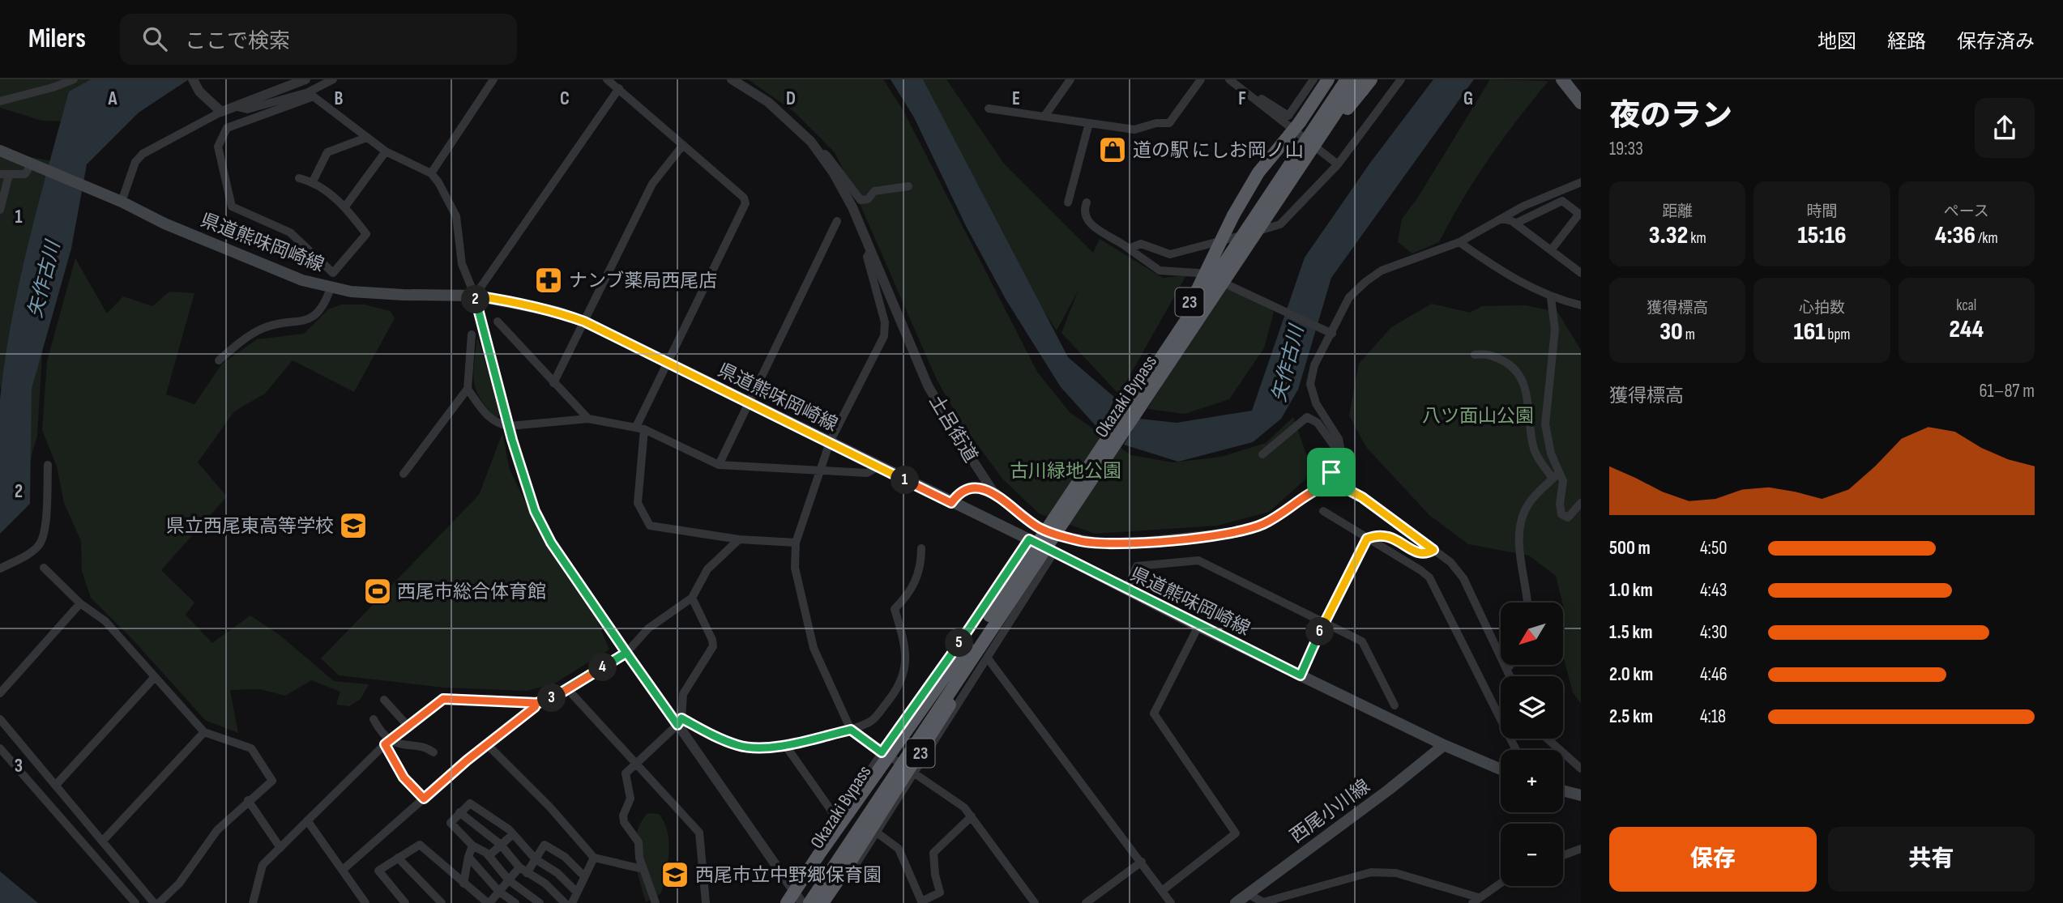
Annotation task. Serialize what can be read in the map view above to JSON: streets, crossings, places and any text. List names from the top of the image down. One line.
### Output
{"streets":{"highway":["23","Okazaki Bypass"],"main road":["県道熊味岡崎線","西尾小川線"],"street":["土呂街道"]},"crossings":[["県道熊味岡崎線","西尾小川線"],["23","Okazaki Bypass"]],"water":["矢作古川"],"parks":["八ツ面山公園","古川緑地公園"],"places":{"shop":["道の駅 にしお岡ノ山"],"pharmacy":["ナンブ薬局西尾店"],"school or university":["県立西尾東高等学校","西尾市立中野郷保育園"],"sports":["西尾市総合体育館"]},"north":"bottom left","page":{"header":"Milers","search":"ここで検索","nav":["地図","経路","保存済み"],"heading":["夜のラン","19:33"],"stats":[["距離","3.32 km"],["時間","15:16"],["ペース","4:36 /km"],["獲得標高","30 m"],["心拍数","161 bpm"],["kcal","244"]],"pins":["2","1","6","5","4","3"],"chart":["獲得標高","61–87 m"],"list":[{"name":"500 m","note":"4:50"},{"name":"1.0 km","note":"4:43"},{"name":"1.5 km","note":"4:30"},{"name":"2.0 km","note":"4:46"},{"name":"2.5 km","note":"4:18"}],"map_buttons":["+","−"],"buttons":["保存","共有"]},"grid":{"columns":["A","B","C","D","E","F","G"],"rows":["1","2","3"]}}
